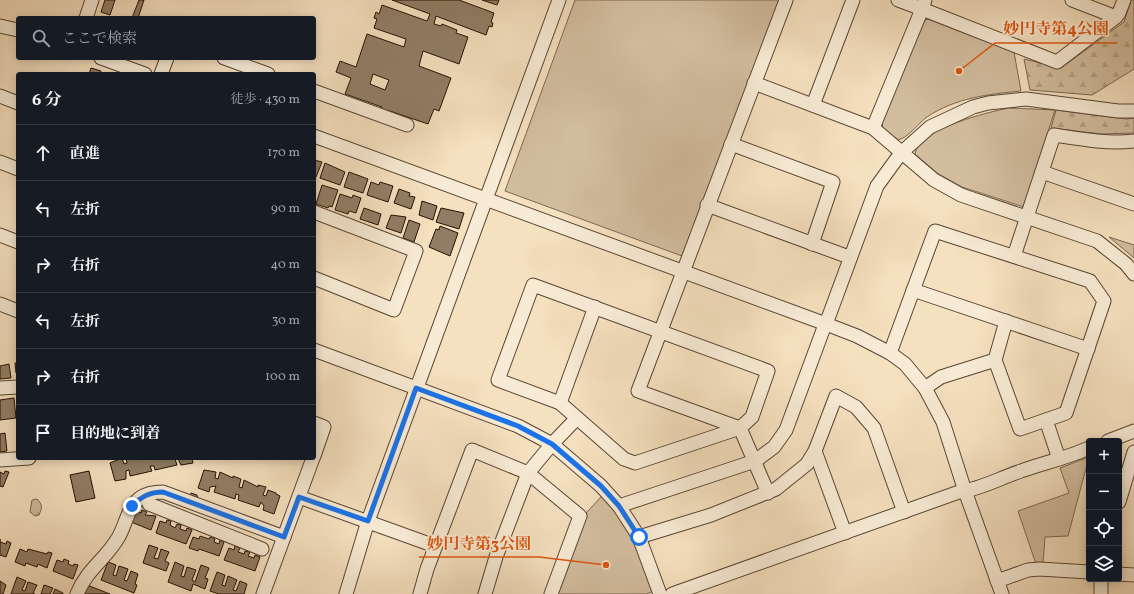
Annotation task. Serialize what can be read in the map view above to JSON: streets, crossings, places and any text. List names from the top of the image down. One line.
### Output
{"places":["妙円寺第4公園","妙円寺第3公園"],"page":{"search":"ここで検索","heading":["6 分","徒歩 · 430 m"],"list":[["直進","170 m"],["左折","90 m"],["右折","40 m"],["左折","30 m"],["右折","100 m"],"目的地に到着"],"map_buttons":["+","−"]}}
